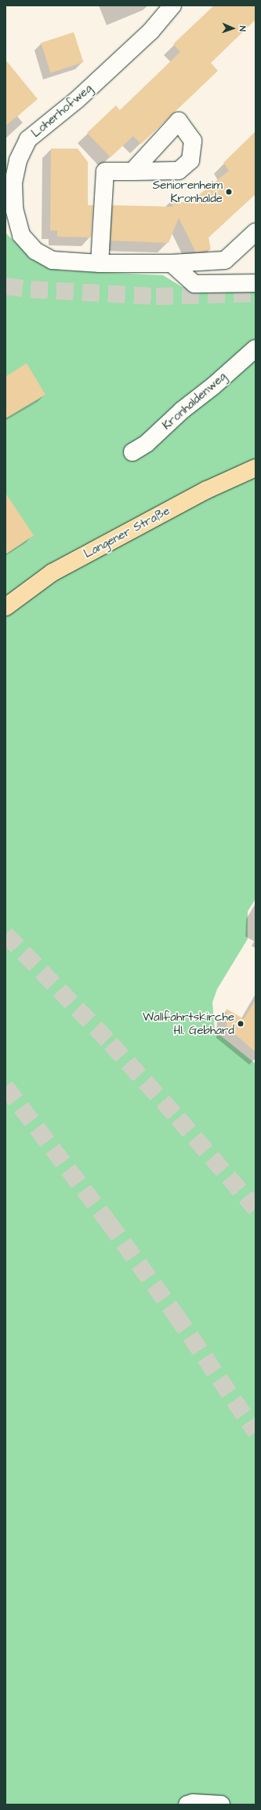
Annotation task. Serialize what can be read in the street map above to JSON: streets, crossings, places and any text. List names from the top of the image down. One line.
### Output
{"streets":{"main road":["Langener Straße"],"street":["Loherhofweg","Kronhaldenweg"]},"places":["Seniorenheim Kronhalde","Wallfahrtskirche Hl. Gebhard"],"north":"right"}
